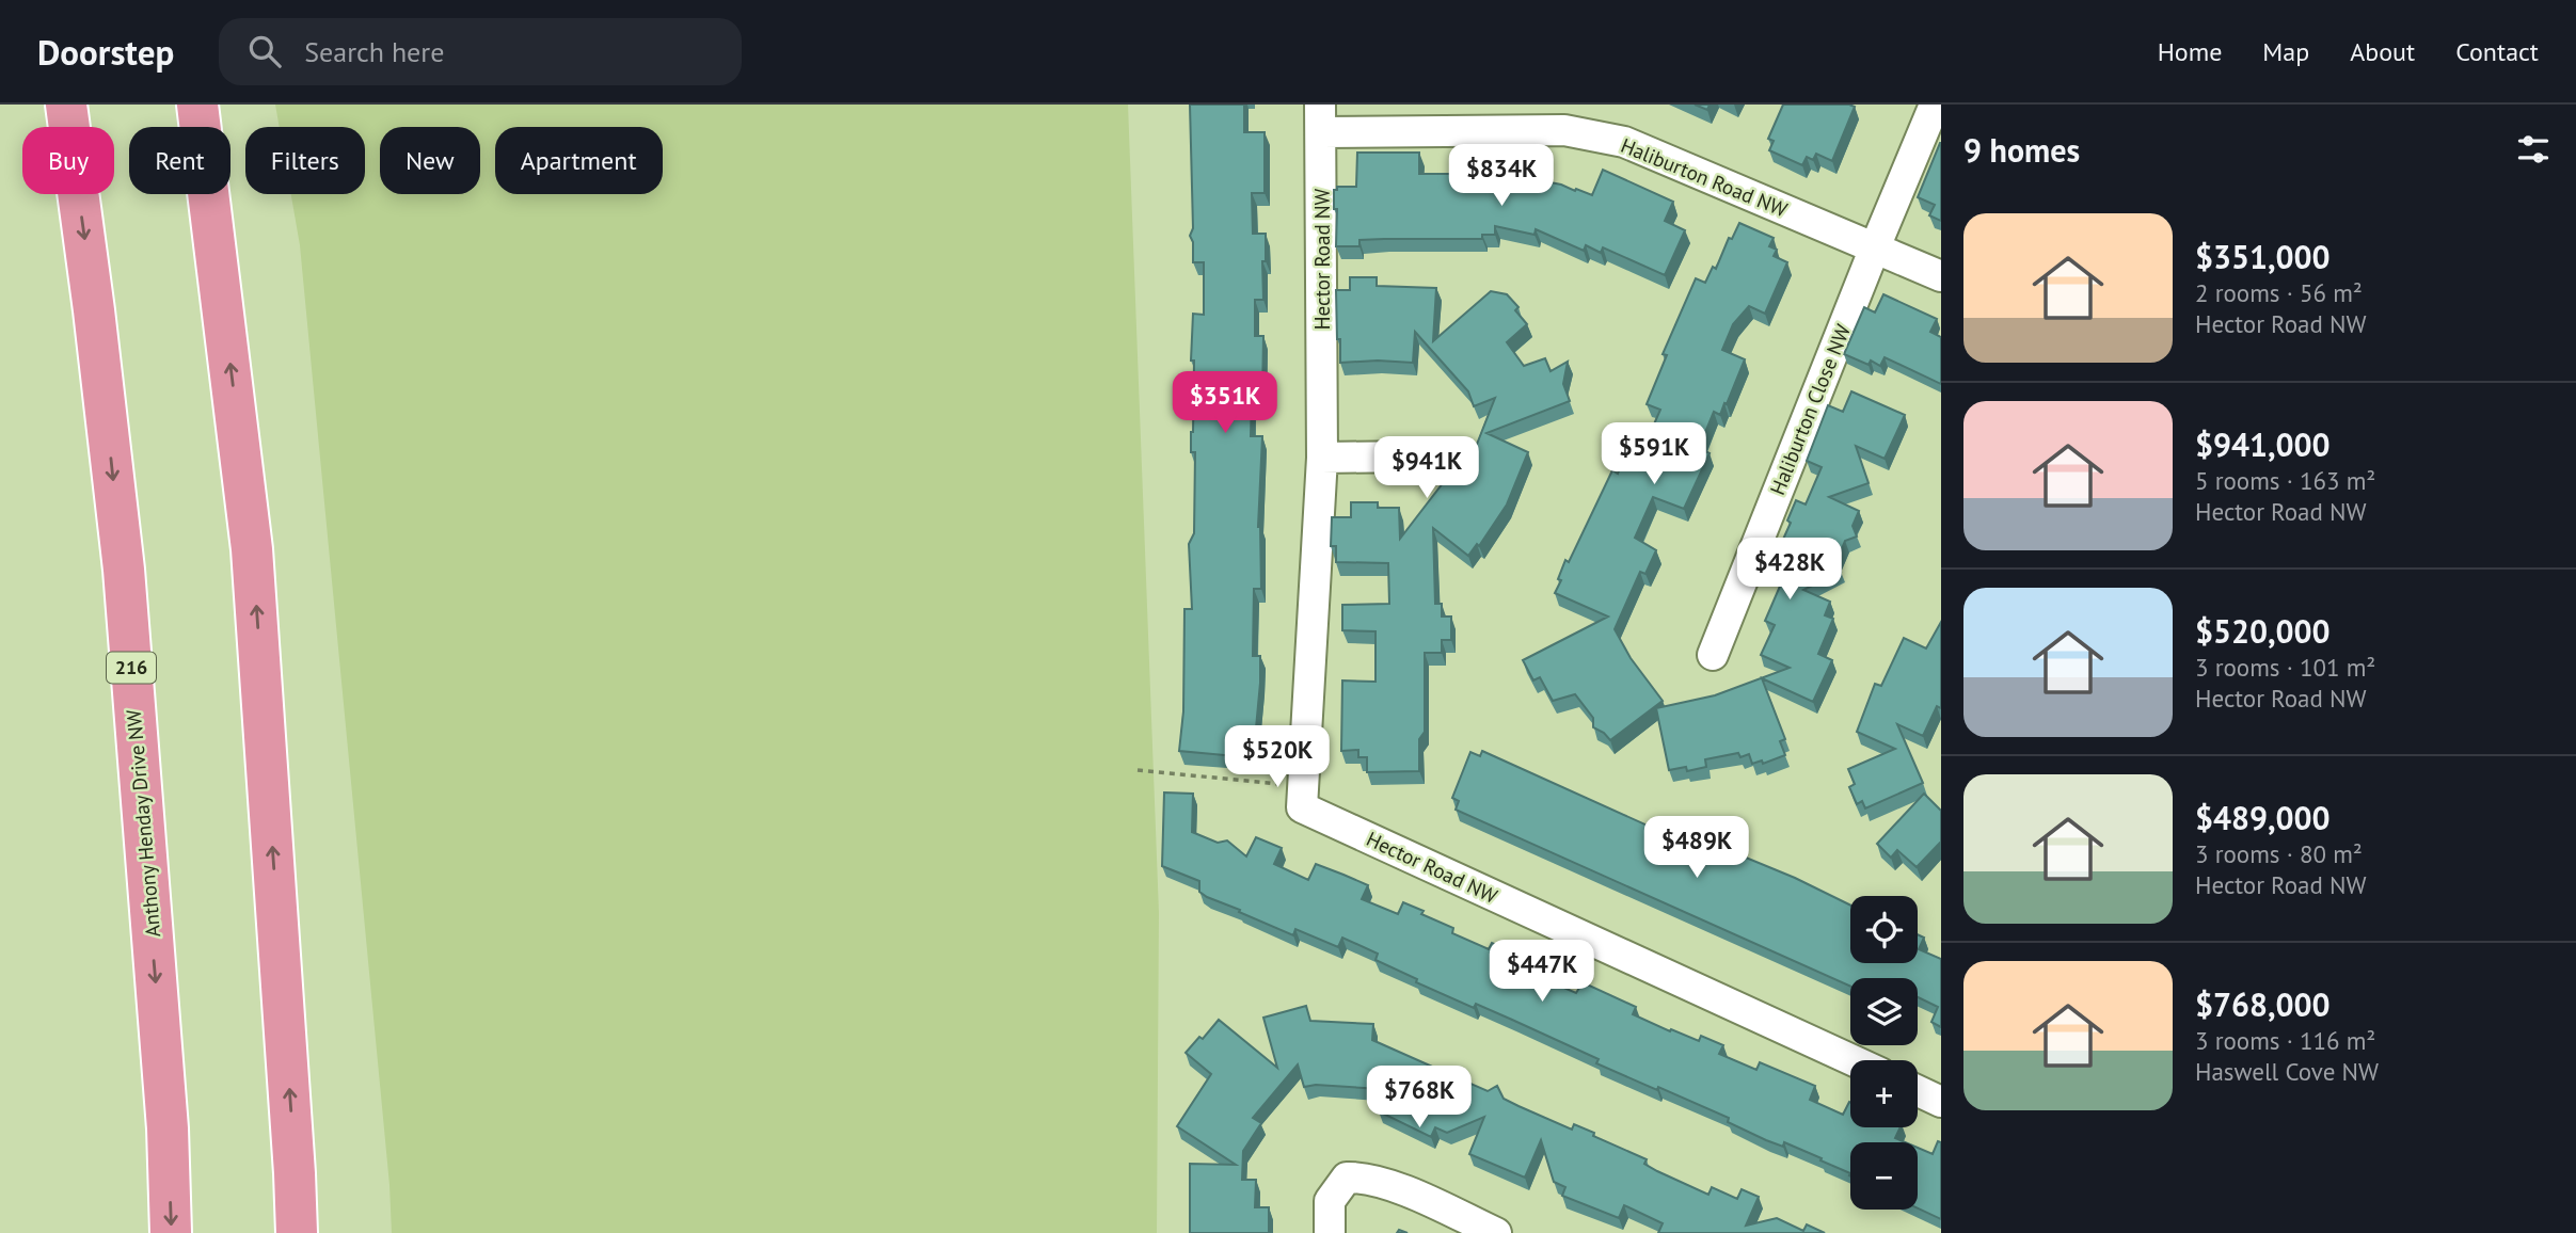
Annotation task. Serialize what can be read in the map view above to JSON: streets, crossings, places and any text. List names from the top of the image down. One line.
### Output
{"streets":{"highway":["216","Anthony Henday Drive NW"],"street":["Haliburton Road NW","Hector Road NW","Haliburton Close NW"]},"crossings":[["Haliburton Road NW","Hector Road NW"],["Haliburton Road NW","Haliburton Close NW"]],"page":{"header":"Doorstep","search":"Search here","nav":["Home","Map","About","Contact"],"heading":"9 homes","chip":["Buy","Rent","Filters","New","Apartment"],"price":["$834K","$351K","$591K","$941K","$428K","$520K","$489K","$447K","$768K"],"list":[{"name":"$351,000","note":"2 rooms · 56 m² · Hector Road NW"},{"name":"$941,000","note":"5 rooms · 163 m² · Hector Road NW"},{"name":"$520,000","note":"3 rooms · 101 m² · Hector Road NW"},{"name":"$489,000","note":"3 rooms · 80 m² · Hector Road NW"},{"name":"$768,000","note":"3 rooms · 116 m² · Haswell Cove NW"}],"map_buttons":["+","−"]}}
